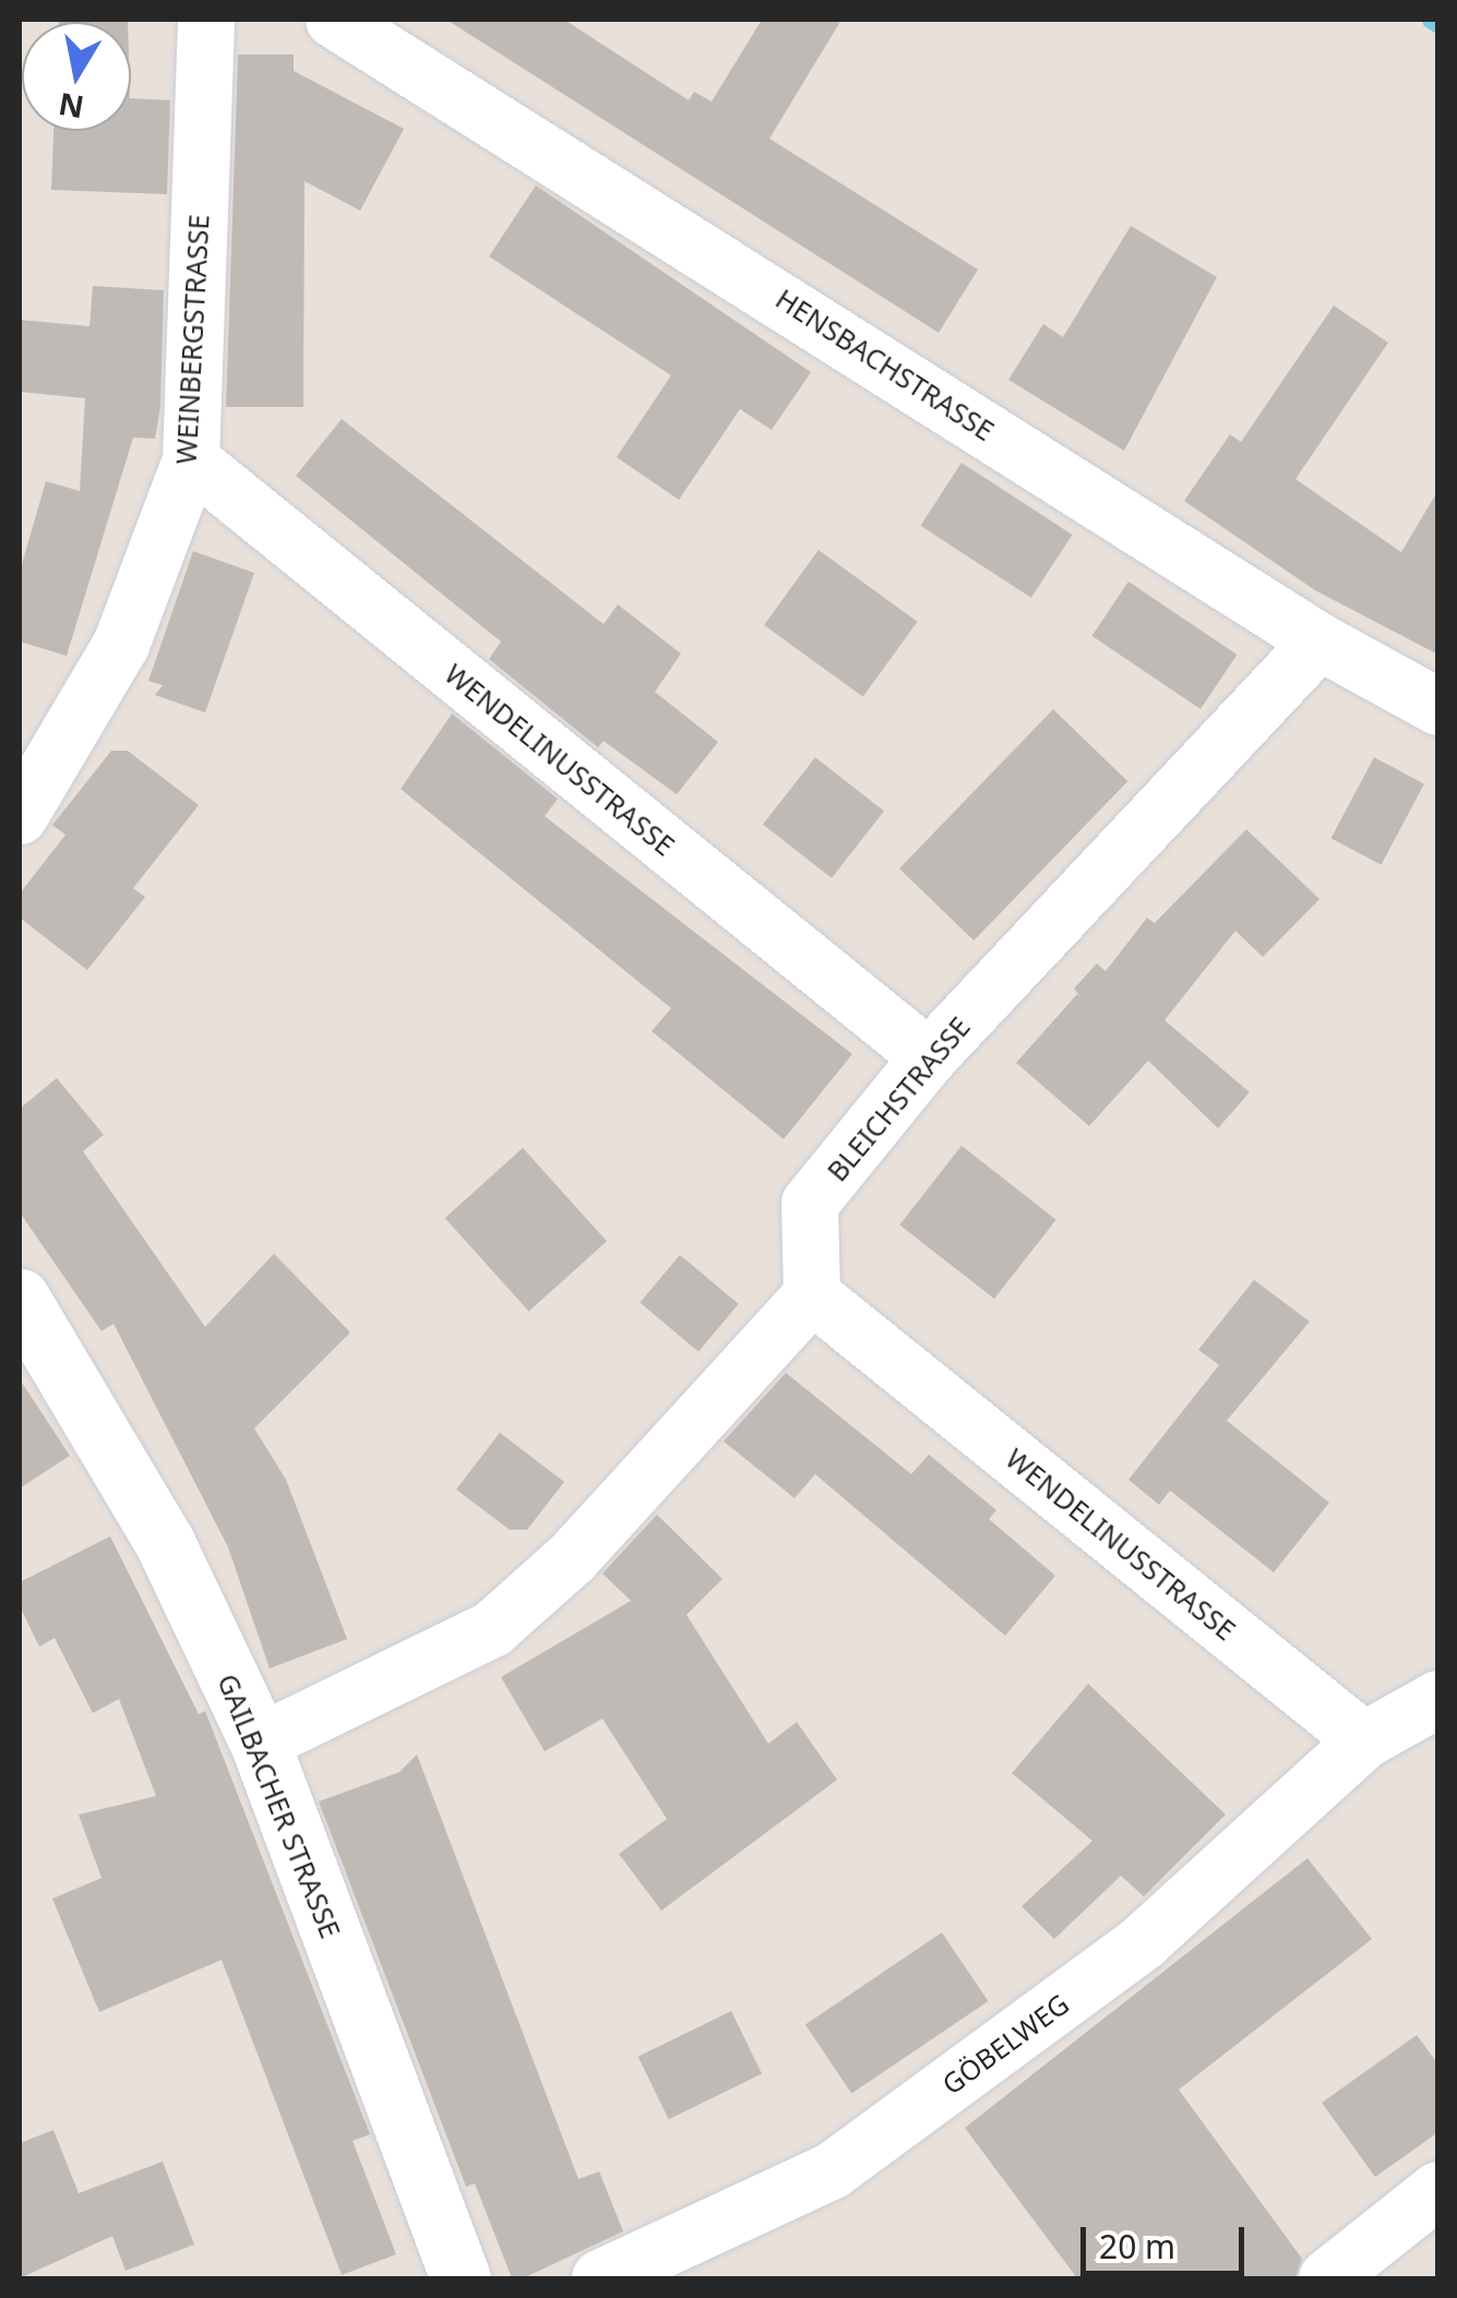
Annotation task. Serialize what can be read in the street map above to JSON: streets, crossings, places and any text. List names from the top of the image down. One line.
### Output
{"streets":{"street":["WEINBERGSTRASSE","HENSBACHSTRASSE","WENDELINUSSTRASSE","BLEICHSTRASSE","GAILBACHER STRASSE","GÖBELWEG"]},"crossings":[["WEINBERGSTRASSE","WENDELINUSSTRASSE"],["HENSBACHSTRASSE","BLEICHSTRASSE"],["WENDELINUSSTRASSE","BLEICHSTRASSE"],["WENDELINUSSTRASSE","GÖBELWEG"]],"scale_bar":"20 m","north":"bottom"}
